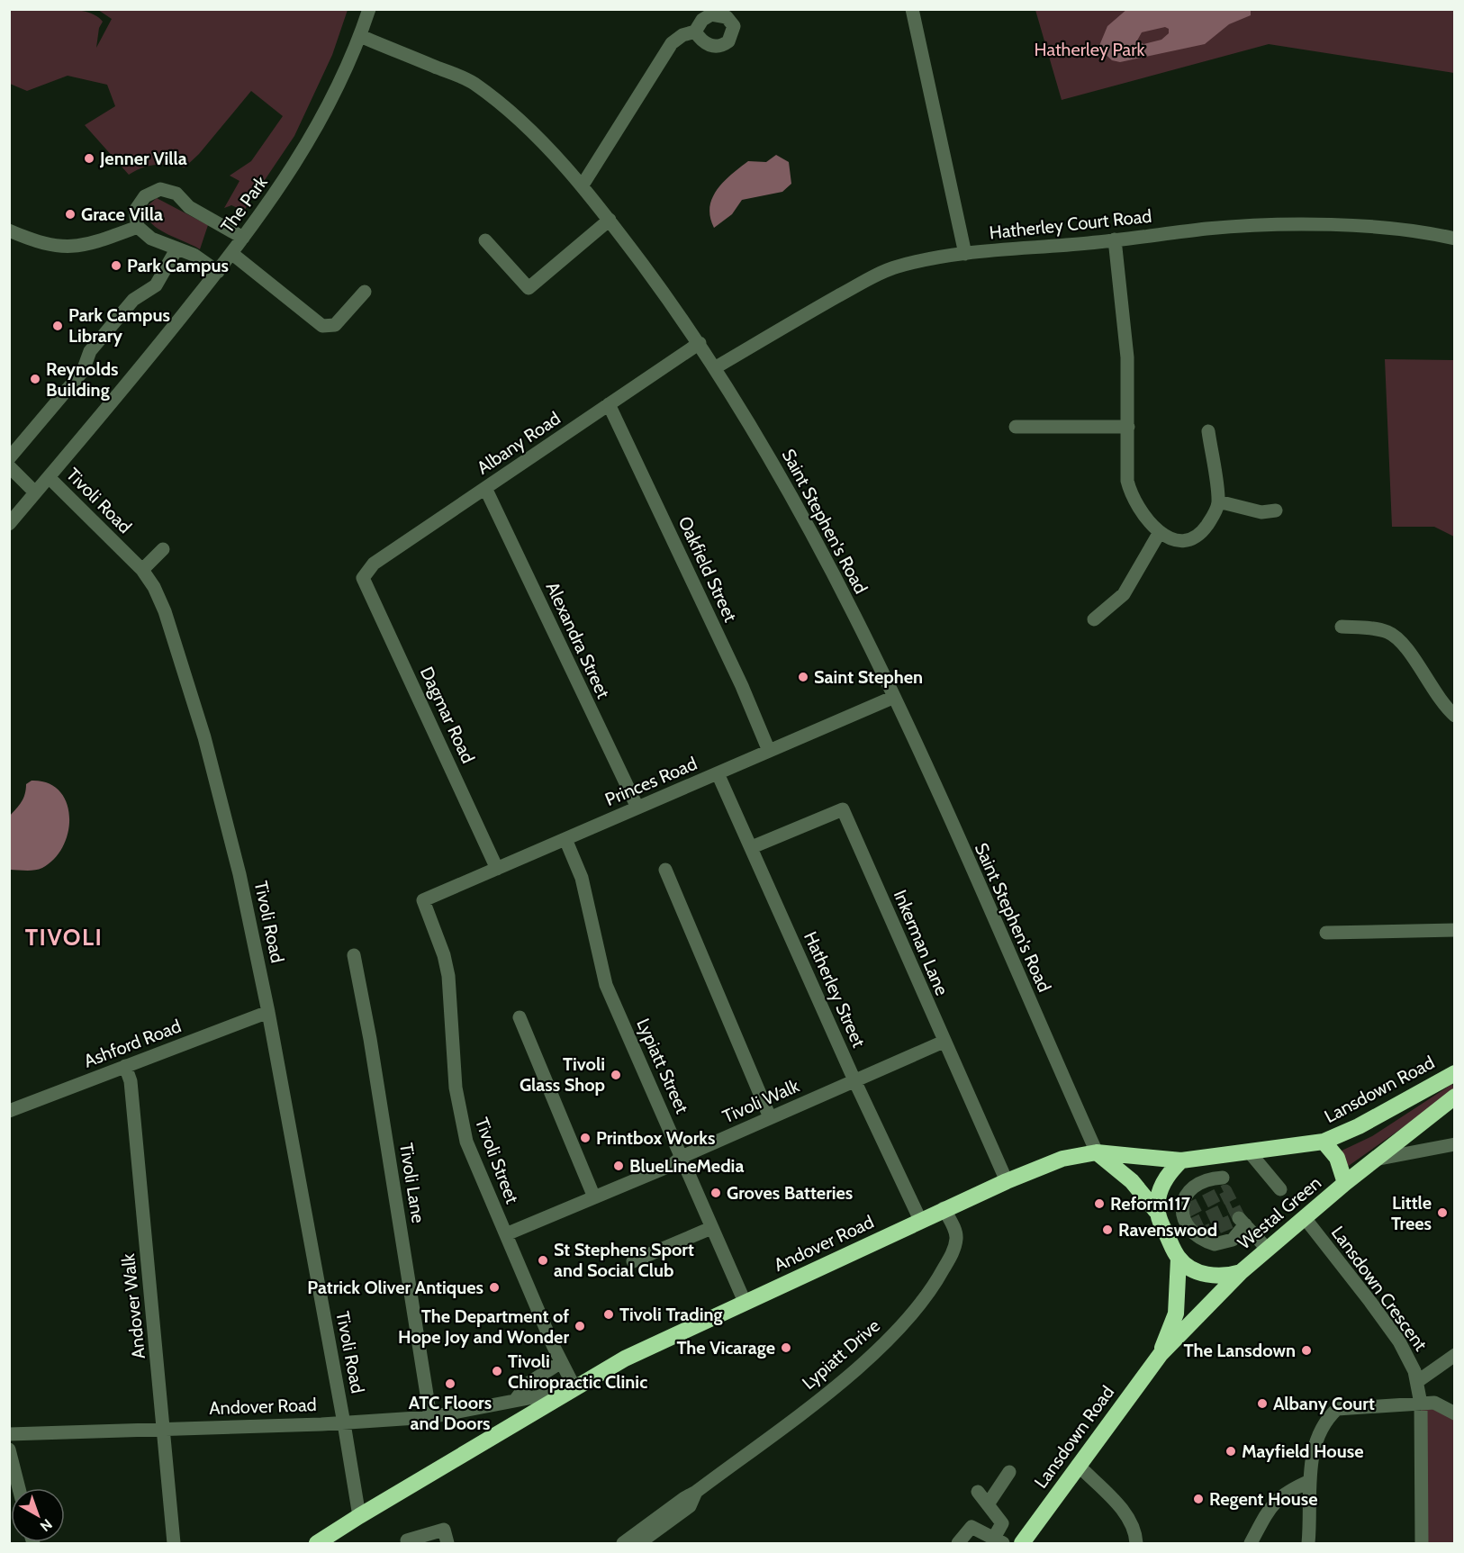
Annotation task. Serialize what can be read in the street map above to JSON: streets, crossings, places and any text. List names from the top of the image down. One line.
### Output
{"streets":{"highway":["Lansdown Road","Westal Green","Andover Road"],"street":["The Park","Hatherley Court Road","Albany Road","Tivoli Road","Saint Stephen's Road","Oakfield Street","Alexandra Street","Dagmar Road","Princes Road","Inkerman Lane","Hatherley Street","Ashford Road","Lypiatt Street","Tivoli Walk","Tivoli Street","Tivoli Lane","Lansdown Crescent","Andover Walk","Lypiatt Drive"]},"crossings":[["The Park","Tivoli Road"],["The Park","Saint Stephen's Road"],["Hatherley Court Road","Saint Stephen's Road"],["Albany Road","Saint Stephen's Road"],["Albany Road","Oakfield Street"],["Albany Road","Alexandra Street"],["Albany Road","Dagmar Road"],["Tivoli Road","Ashford Road"],["Tivoli Road","Andover Road"],["Saint Stephen's Road","Princes Road"],["Saint Stephen's Road","Andover Road"],["Oakfield Street","Princes Road"],["Alexandra Street","Princes Road"],["Dagmar Road","Princes Road"],["Princes Road","Hatherley Street"],["Princes Road","Lypiatt Street"],["Princes Road","Tivoli Street"],["Inkerman Lane","Hatherley Street"],["Inkerman Lane","Tivoli Walk"],["Inkerman Lane","Andover Road"],["Hatherley Street","Tivoli Walk"],["Hatherley Street","Andover Road"],["Ashford Road","Andover Walk"],["Lypiatt Street","Tivoli Walk"],["Lypiatt Street","Andover Road"],["Lansdown Road","Westal Green"],["Tivoli Walk","Tivoli Street"],["Tivoli Street","Andover Road"],["Tivoli Lane","Andover Road"],["Westal Green","Lansdown Crescent"],["Andover Road","Andover Walk"],["Andover Road","Lypiatt Drive"]],"districts":["TIVOLI"],"parks":["Hatherley Park"],"places":["Jenner Villa","Grace Villa","Park Campus","Park Campus Library","Reynolds Building","Saint Stephen","Tivoli Glass Shop","Printbox Works","BlueLineMedia","Groves Batteries","Reform117","Little Trees","Ravenswood","St Stephens Sport and Social Club","Patrick Oliver Antiques","Tivoli Trading","The Department of Hope Joy and Wonder","The Vicarage","The Lansdown","Tivoli Chiropractic Clinic","ATC Floors and Doors","Albany Court","Mayfield House","Regent House"],"north":"bottom right"}
